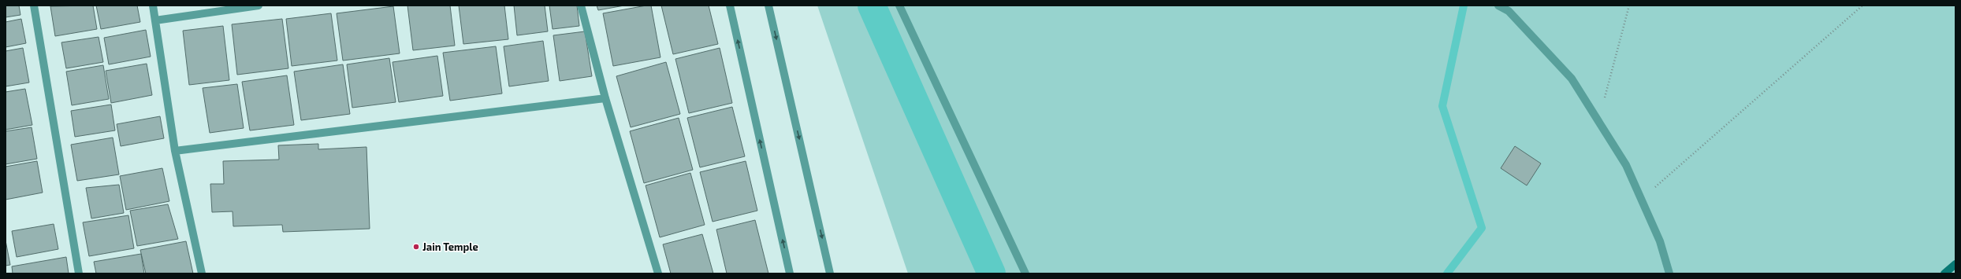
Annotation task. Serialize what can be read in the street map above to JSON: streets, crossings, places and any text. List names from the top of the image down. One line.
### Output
{"places":["Jain Temple"]}
